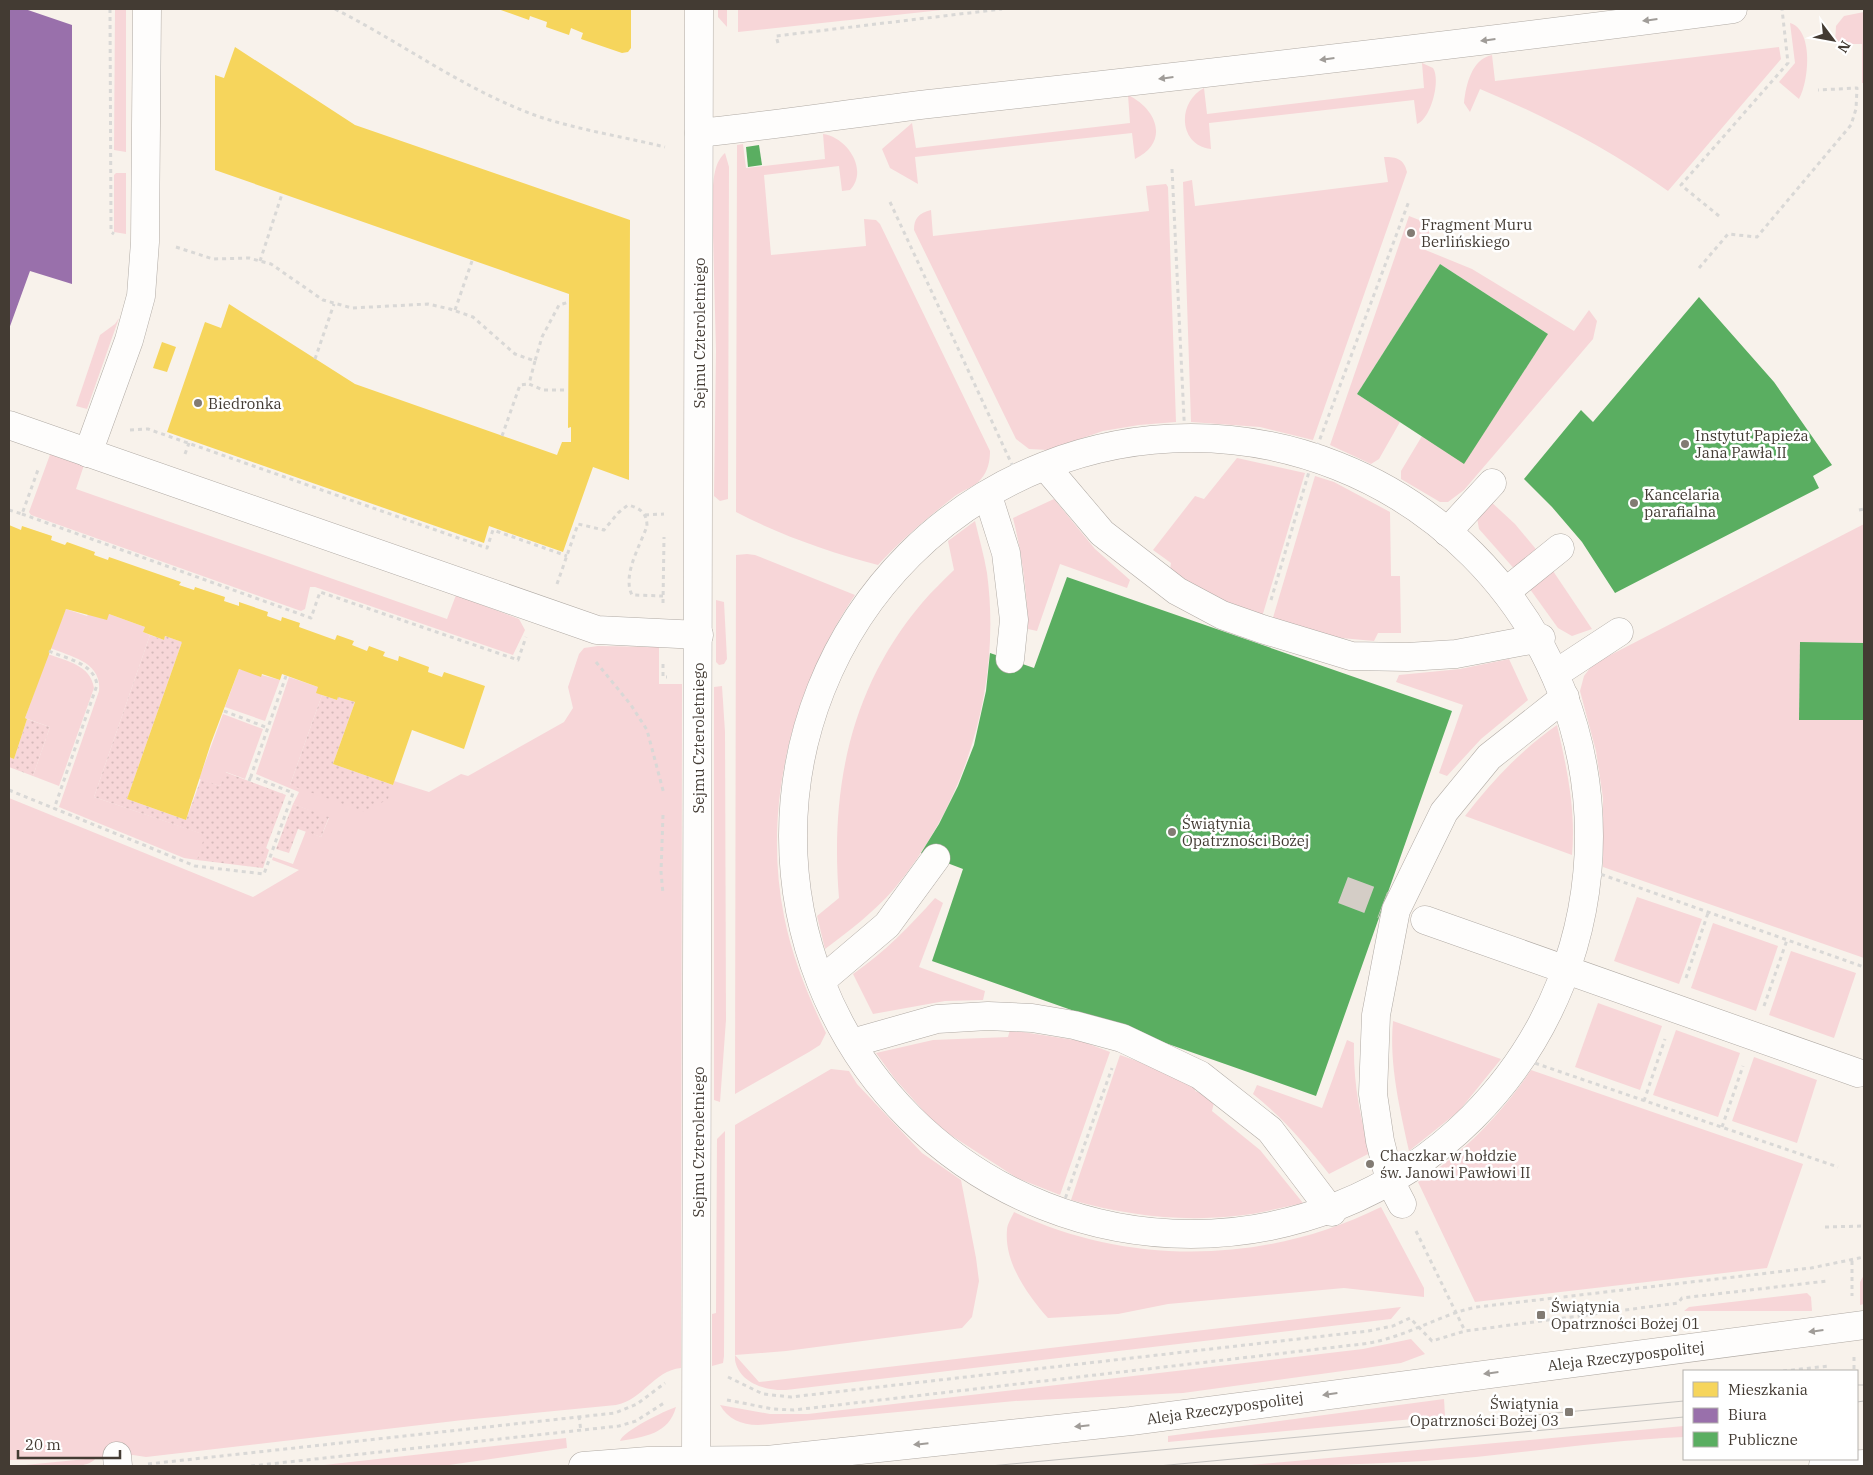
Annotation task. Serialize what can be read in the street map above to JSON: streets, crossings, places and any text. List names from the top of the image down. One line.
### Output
{"streets":{"street":["Sejmu Czteroletniego","Aleja Rzeczypospolitej"]},"crossings":[["Sejmu Czteroletniego","Aleja Rzeczypospolitej"]],"places":{"other":["Fragment Muru Berlińskiego","Biedronka","Instytut Papieża Jana Pawła II","Kancelaria parafialna","Świątynia Opatrzności Bożej","Chaczkar w hołdzie św. Janowi Pawłowi II"],"transit":["Świątynia Opatrzności Bożej 01","Świątynia Opatrzności Bożej 03"]},"legend":["Mieszkania","Biura","Publiczne"],"scale_bar":"20 m","north":"bottom right"}
